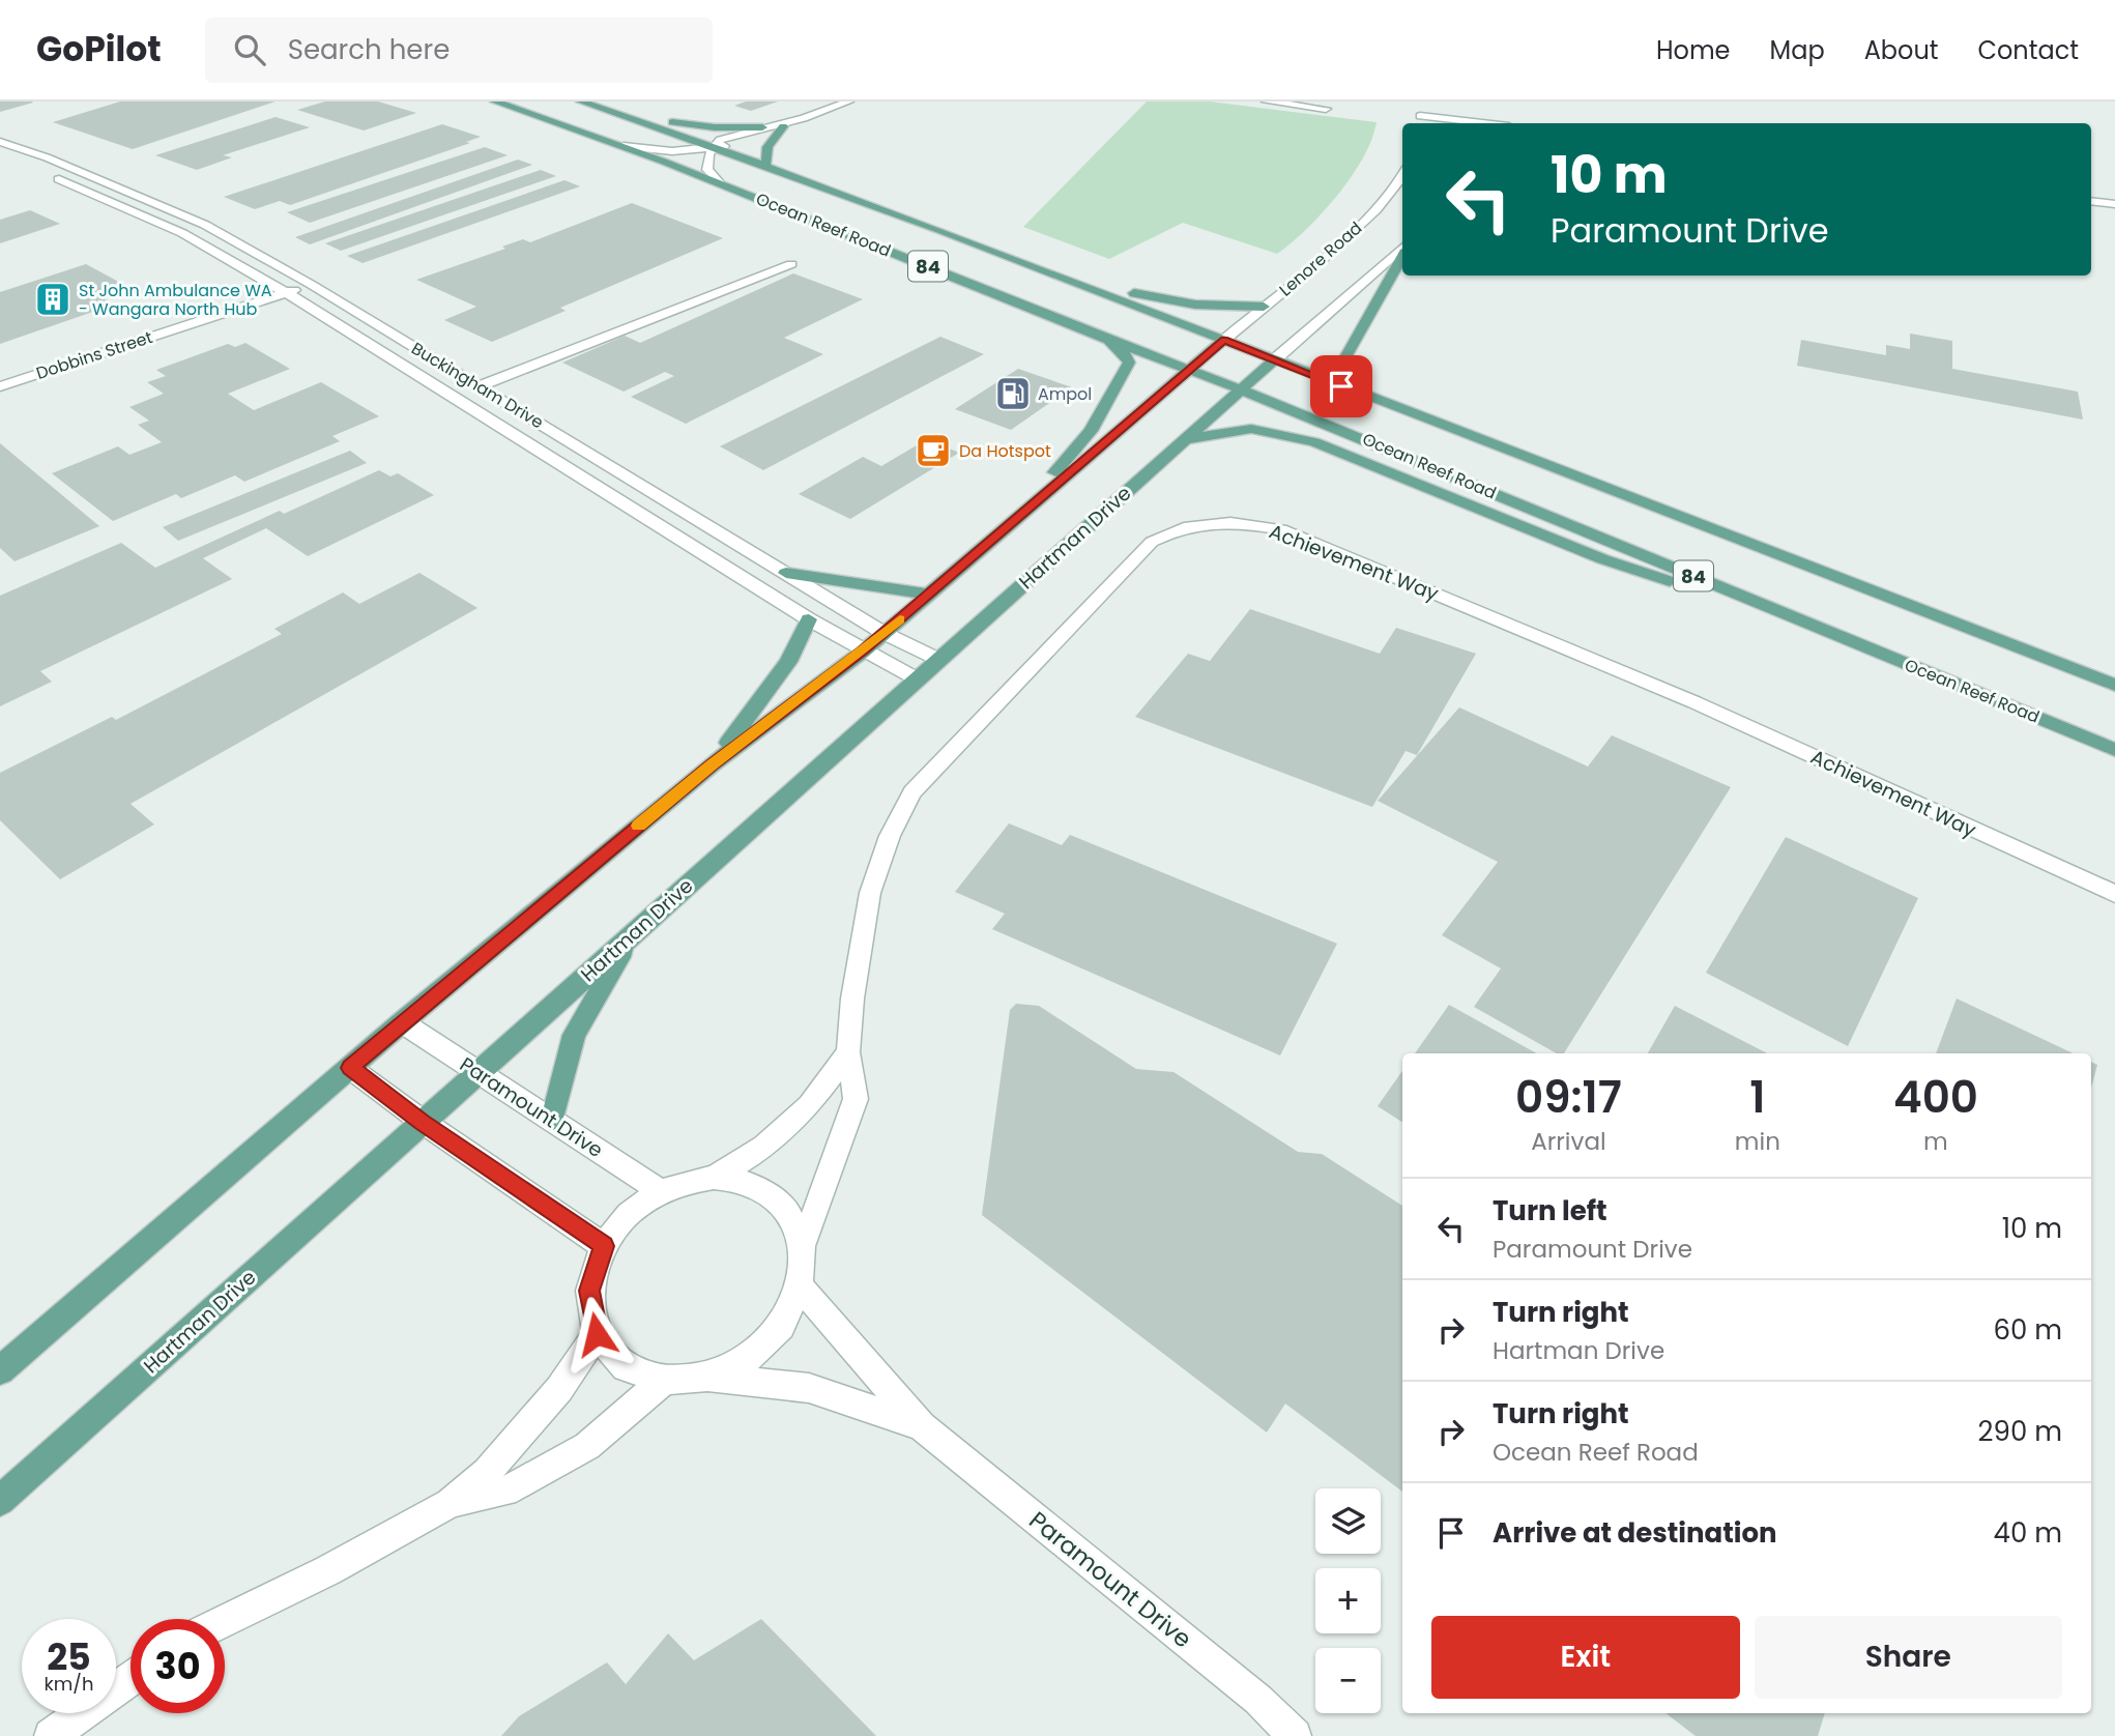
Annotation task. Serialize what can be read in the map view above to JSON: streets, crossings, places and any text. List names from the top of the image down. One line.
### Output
{"streets":{"main road":["Ocean Reef Road","84","Hartman Drive"],"street":["Lenore Road","Dobbins Street","Buckingham Drive","Achievement Way","Paramount Drive"]},"crossings":[["Ocean Reef Road","Lenore Road"],["Ocean Reef Road","Hartman Drive"],["Dobbins Street","Buckingham Drive"],["Buckingham Drive","Hartman Drive"],["Hartman Drive","Paramount Drive"],["Achievement Way","Paramount Drive"]],"places":{"building":["St John Ambulance WA - Wangara North Hub"],"fuel station":["Ampol"],"cafe":["Da Hotspot"]},"page":{"header":"GoPilot","search":"Search here","nav":["Home","Map","About","Contact"],"turn":["10 m","Paramount Drive"],"eta":["09:17","Arrival","1","min","400","m"],"list":[{"name":"Turn left","note":"Paramount Drive","value":"10 m"},{"name":"Turn right","note":"Hartman Drive","value":"60 m"},{"name":"Turn right","note":"Ocean Reef Road","value":"290 m"},{"name":"Arrive at destination","value":"40 m"}],"map_buttons":["+","−"],"buttons":["Exit","Share"],"speed":"25 km/h","limit":"30"}}
